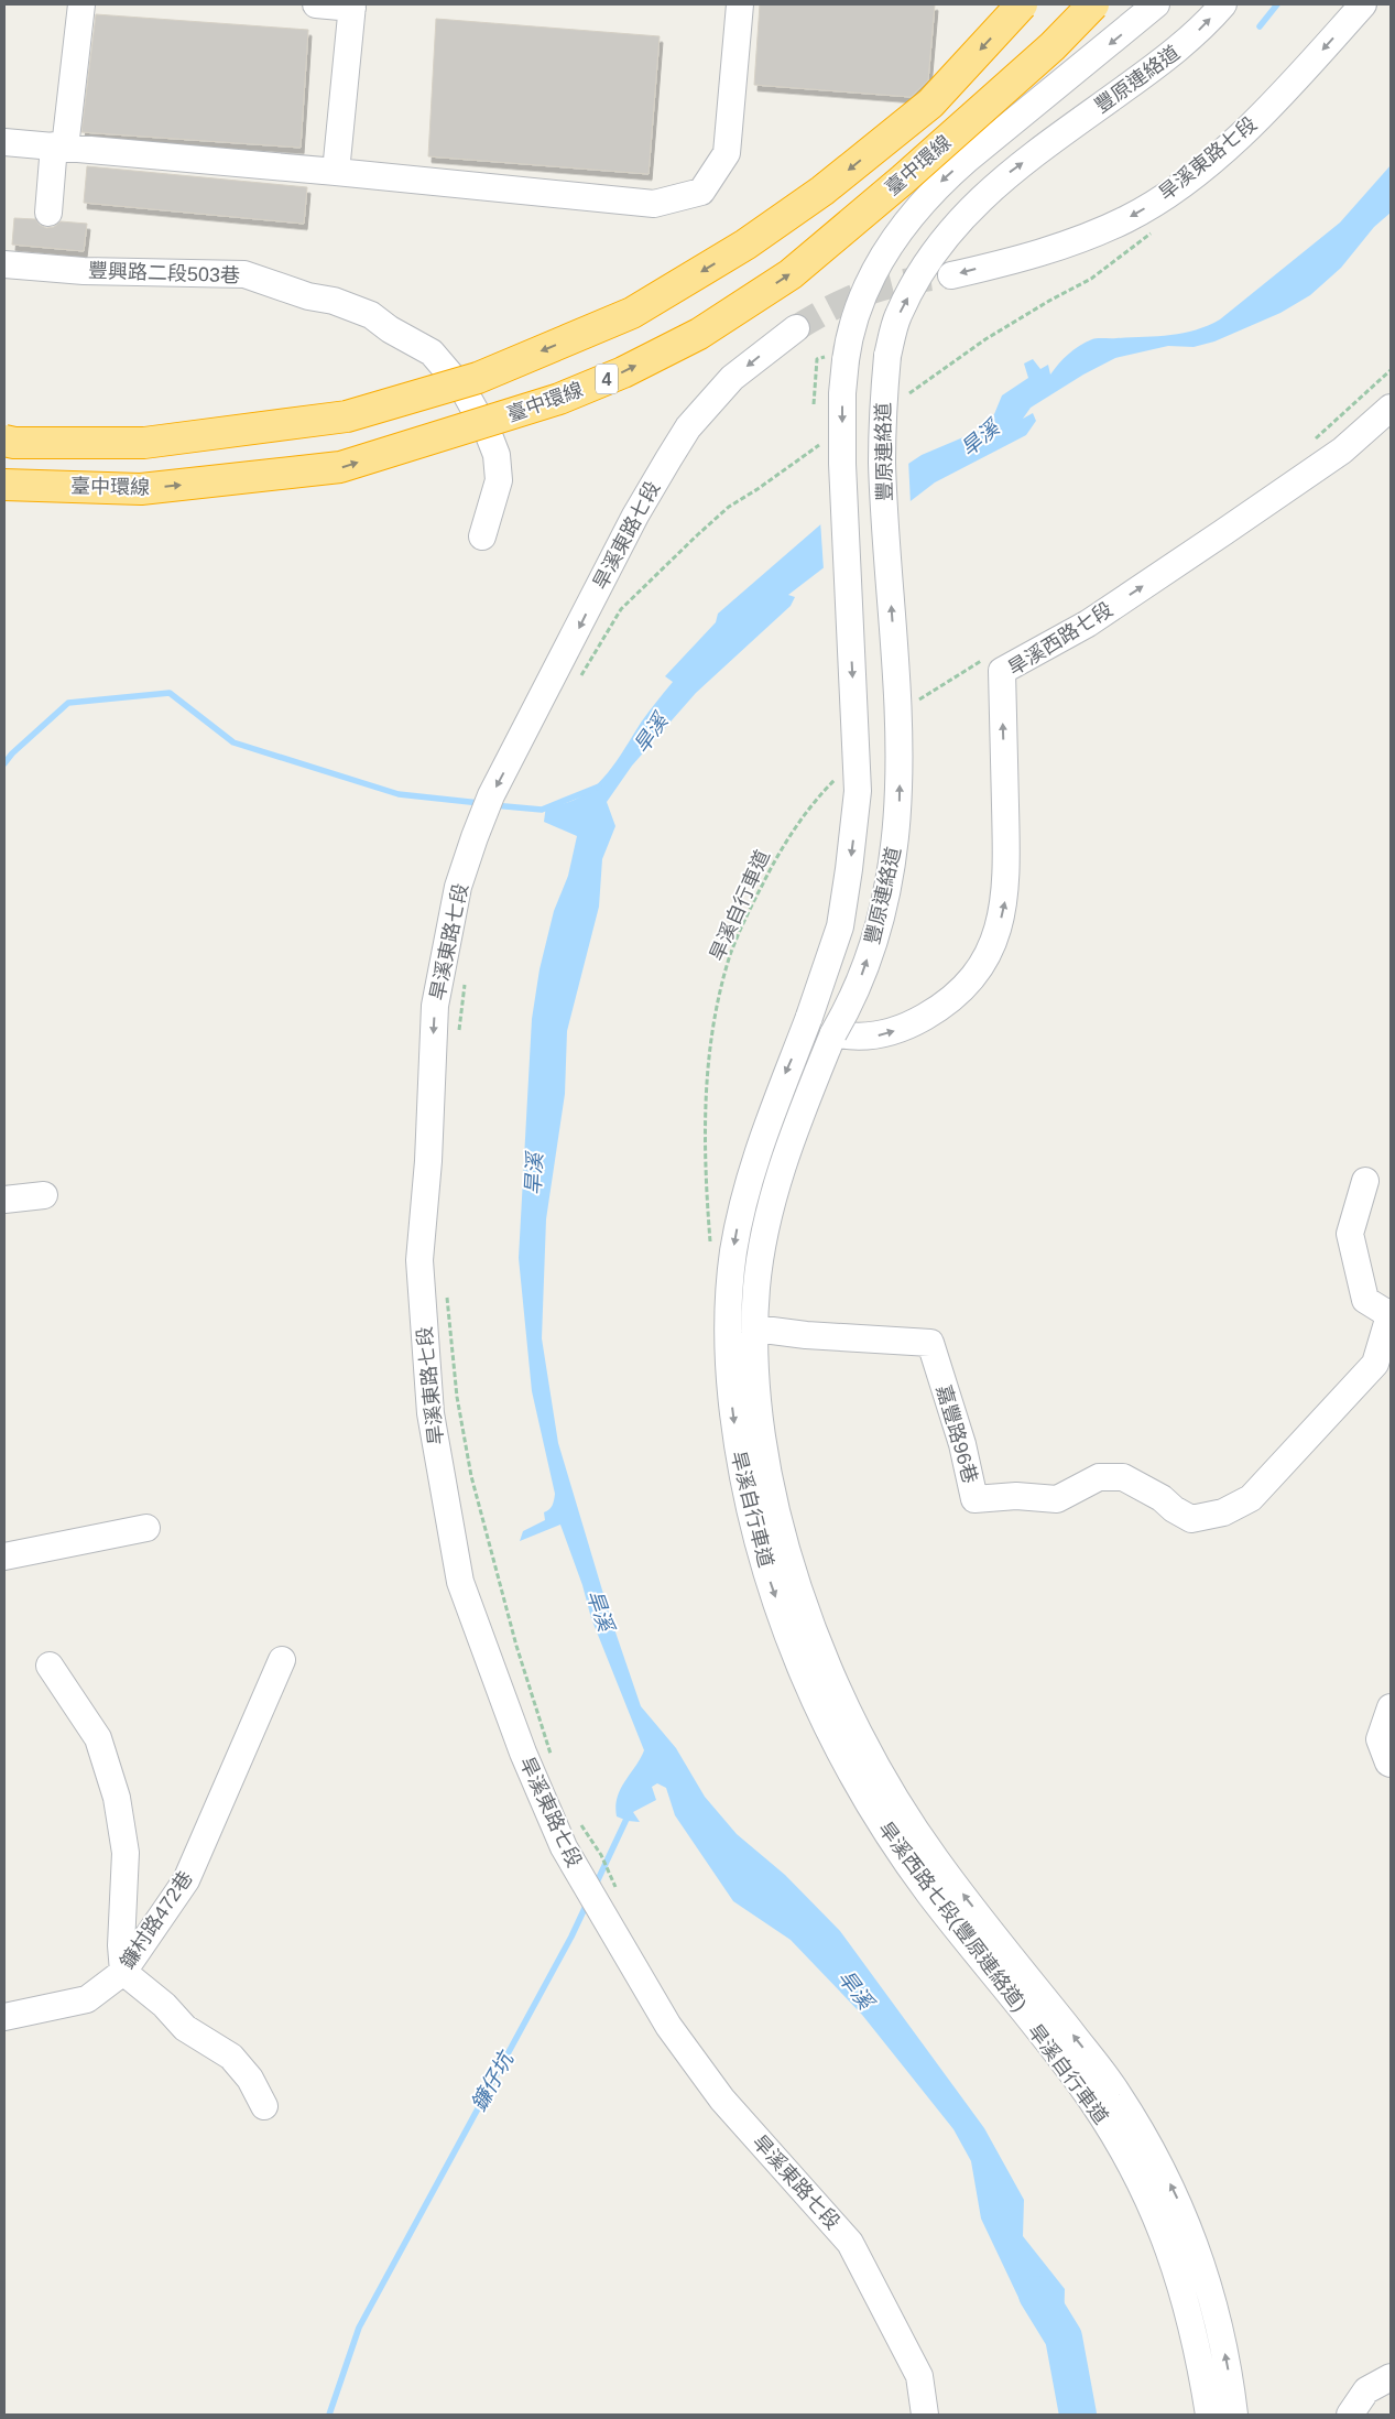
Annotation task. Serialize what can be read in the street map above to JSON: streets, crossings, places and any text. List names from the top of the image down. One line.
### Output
{"streets":{"highway":["臺中環線","4"],"street":["豐原連絡道","旱溪東路七段","豐興路二段503巷","旱溪西路七段","嘉豐路96巷","旱溪西路七段(豐原連絡道)","鐮村路472巷"],"path":["旱溪自行車道"]},"crossings":[["豐原連絡道","旱溪西路七段"],["豐原連絡道","旱溪西路七段(豐原連絡道)"],["旱溪西路七段","旱溪西路七段(豐原連絡道)"],["嘉豐路96巷","旱溪西路七段(豐原連絡道)"]],"one_way":["旱溪東路七段","旱溪西路七段"],"water":["旱溪","鐮仔坑"]}
